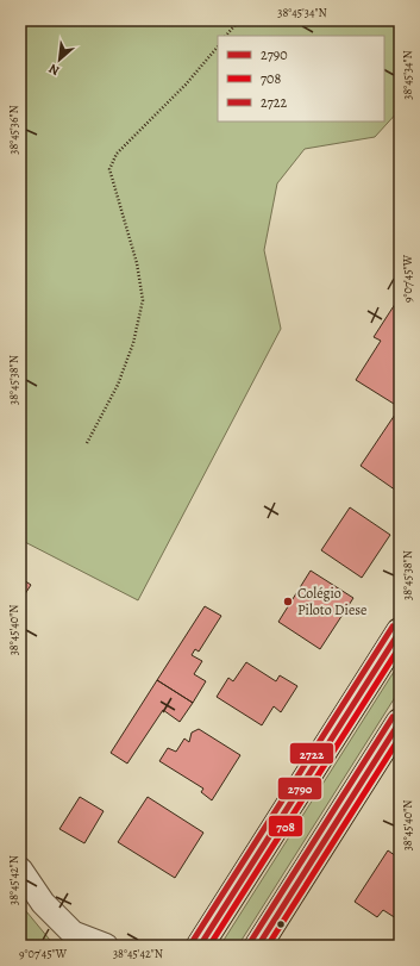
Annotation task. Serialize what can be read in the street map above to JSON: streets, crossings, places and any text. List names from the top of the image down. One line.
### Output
{"places":["Colégio Piloto Diese"],"lines":["transit line 2722","transit line 2790","transit line 708"],"legend":["2790","708","2722"],"north":"bottom left","coordinates":["38°45'34\"N","38°45'36\"N","9°07'45\"W","38°45'38\"N","38°45'40\"N","38°45'42\"N"]}
